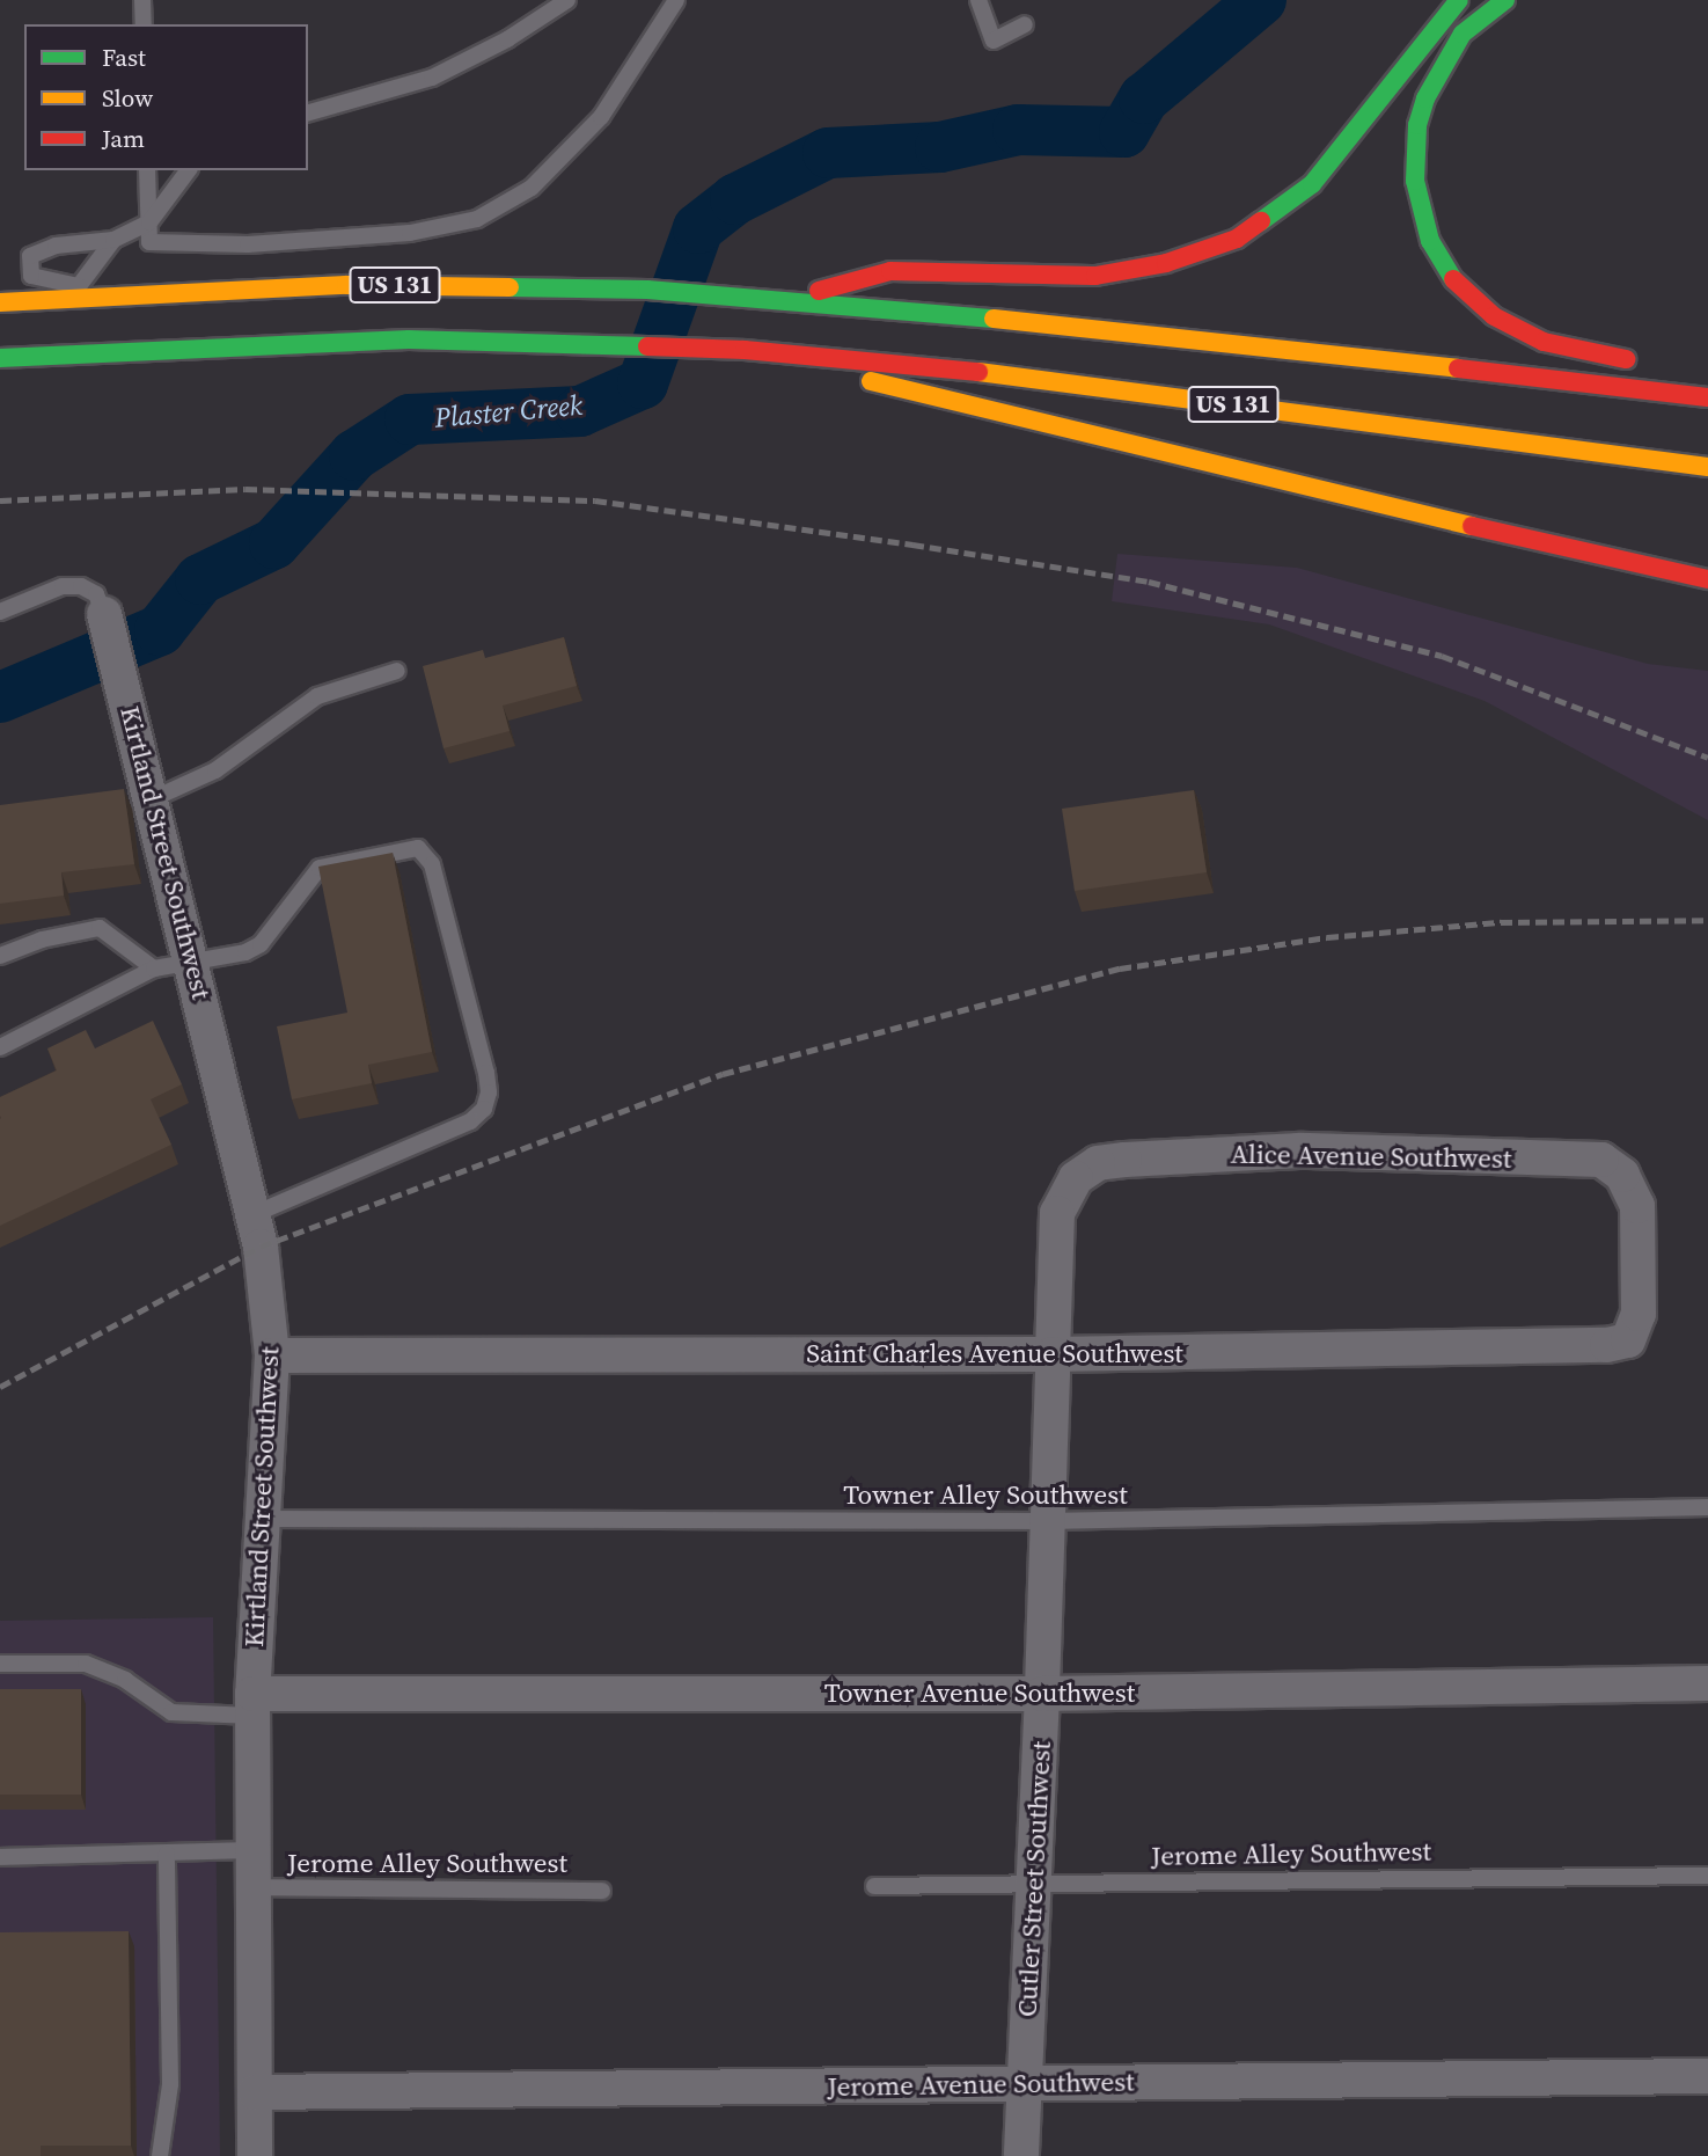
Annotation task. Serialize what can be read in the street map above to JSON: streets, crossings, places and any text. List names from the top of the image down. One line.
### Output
{"streets":{"highway":["US 131"],"street":["Kirtland Street Southwest","Alice Avenue Southwest","Saint Charles Avenue Southwest","Towner Avenue Southwest","Cutler Street Southwest","Jerome Avenue Southwest"],"lane":["Towner Alley Southwest","Jerome Alley Southwest"]},"crossings":[["Kirtland Street Southwest","Saint Charles Avenue Southwest"],["Kirtland Street Southwest","Towner Alley Southwest"],["Kirtland Street Southwest","Towner Avenue Southwest"],["Kirtland Street Southwest","Jerome Alley Southwest"],["Kirtland Street Southwest","Jerome Avenue Southwest"],["Alice Avenue Southwest","Saint Charles Avenue Southwest"],["Alice Avenue Southwest","Cutler Street Southwest"],["Saint Charles Avenue Southwest","Cutler Street Southwest"],["Towner Alley Southwest","Cutler Street Southwest"],["Towner Avenue Southwest","Cutler Street Southwest"],["Jerome Alley Southwest","Cutler Street Southwest"],["Cutler Street Southwest","Jerome Avenue Southwest"]],"water":["Plaster Creek"],"legend":["Fast","Slow","Jam"]}
